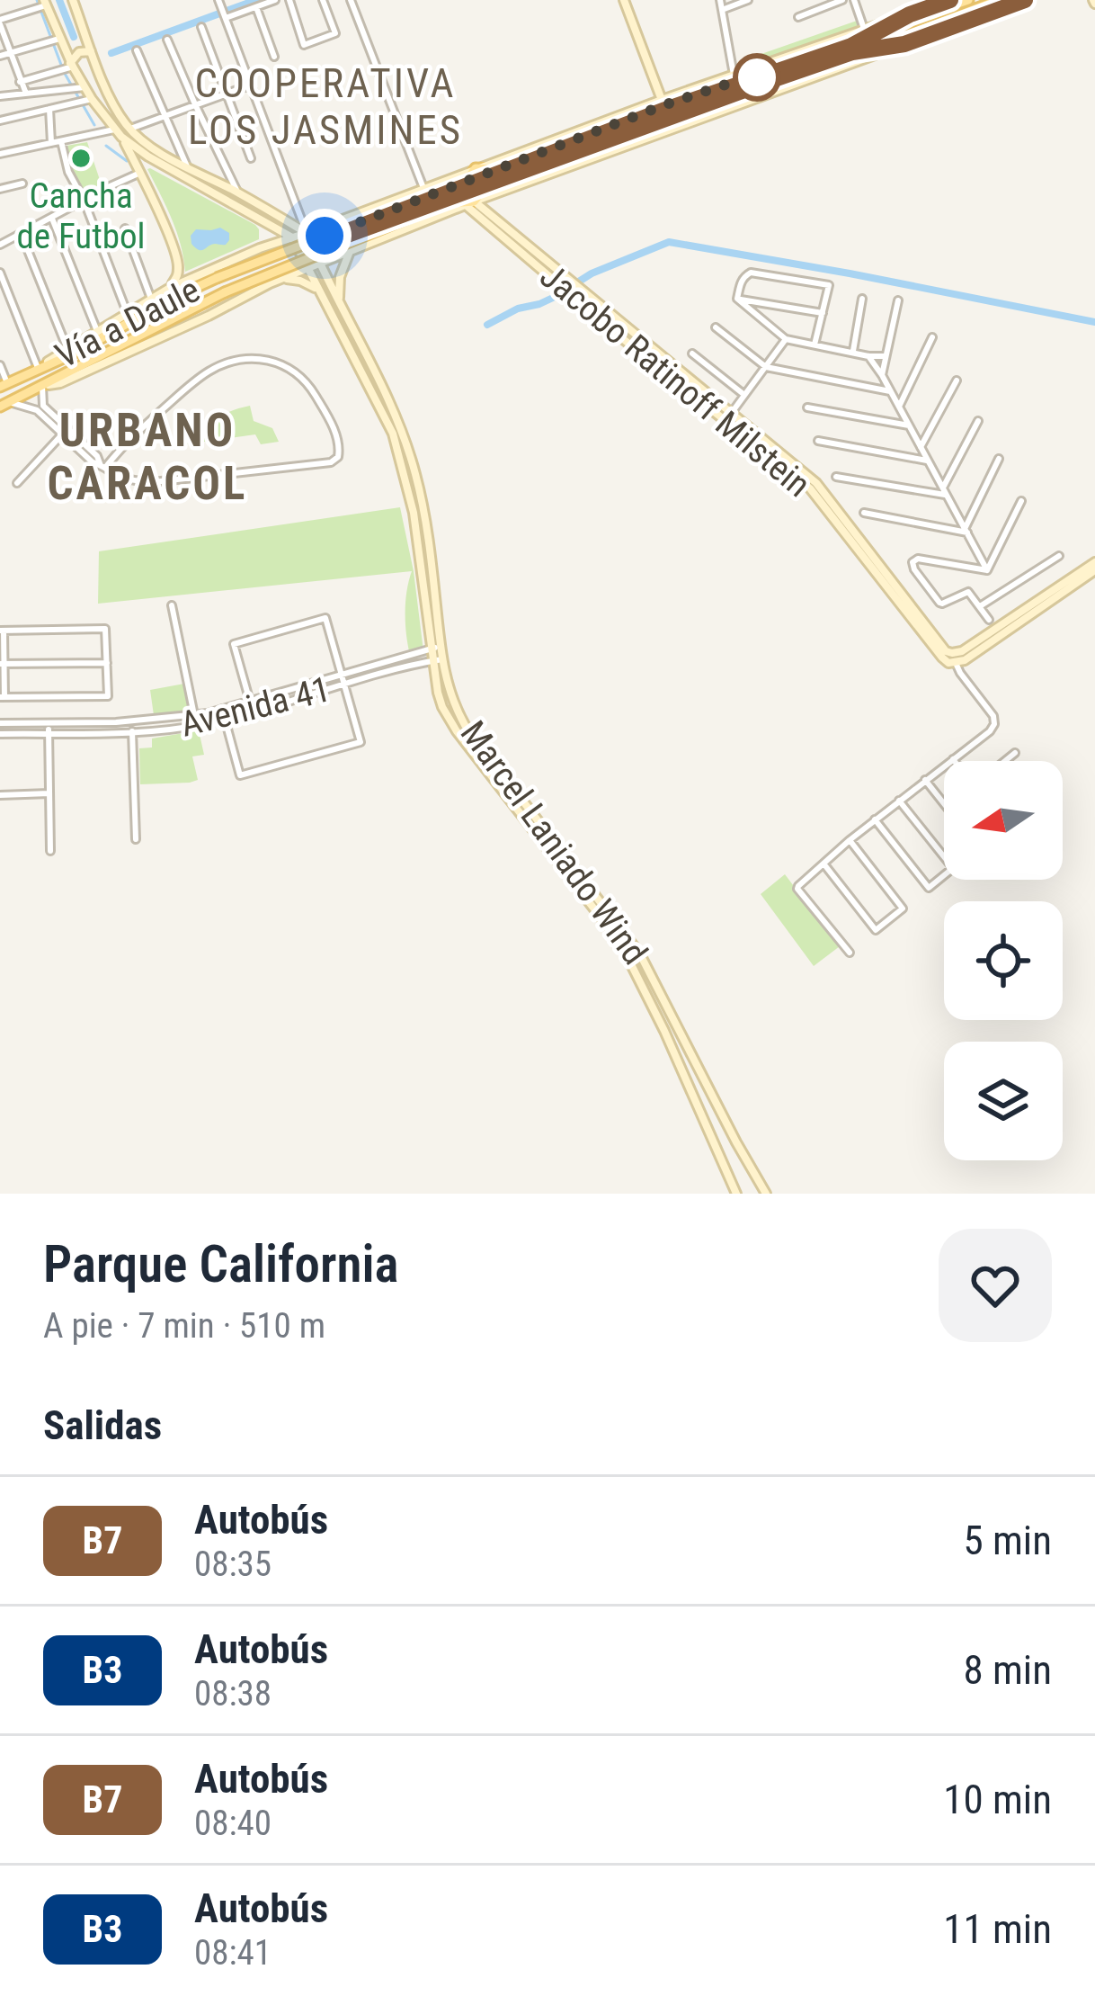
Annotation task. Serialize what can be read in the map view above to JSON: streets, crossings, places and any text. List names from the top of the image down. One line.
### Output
{"streets":{"main road":["Vía a Daule","Jacobo Ratinoff Milstein","Marcel Laniado Wind"],"street":["Avenida 41"]},"crossings":[["Vía a Daule","Jacobo Ratinoff Milstein"],["Vía a Daule","Marcel Laniado Wind"],["Avenida 41","Marcel Laniado Wind"]],"districts":["COOPERATIVA LOS JASMINES","URBANO CARACOL"],"places":["Cancha de Futbol"],"lines":["bus line B7"],"north":"left","page":{"heading":[["Parque California","A pie · 7 min · 510 m"],"Salidas"],"list":[{"mark":"B7","name":"Autobús","note":"08:35","value":"5 min"},{"mark":"B3","name":"Autobús","note":"08:38","value":"8 min"},{"mark":"B7","name":"Autobús","note":"08:40","value":"10 min"},{"mark":"B3","name":"Autobús","note":"08:41","value":"11 min"}]}}
